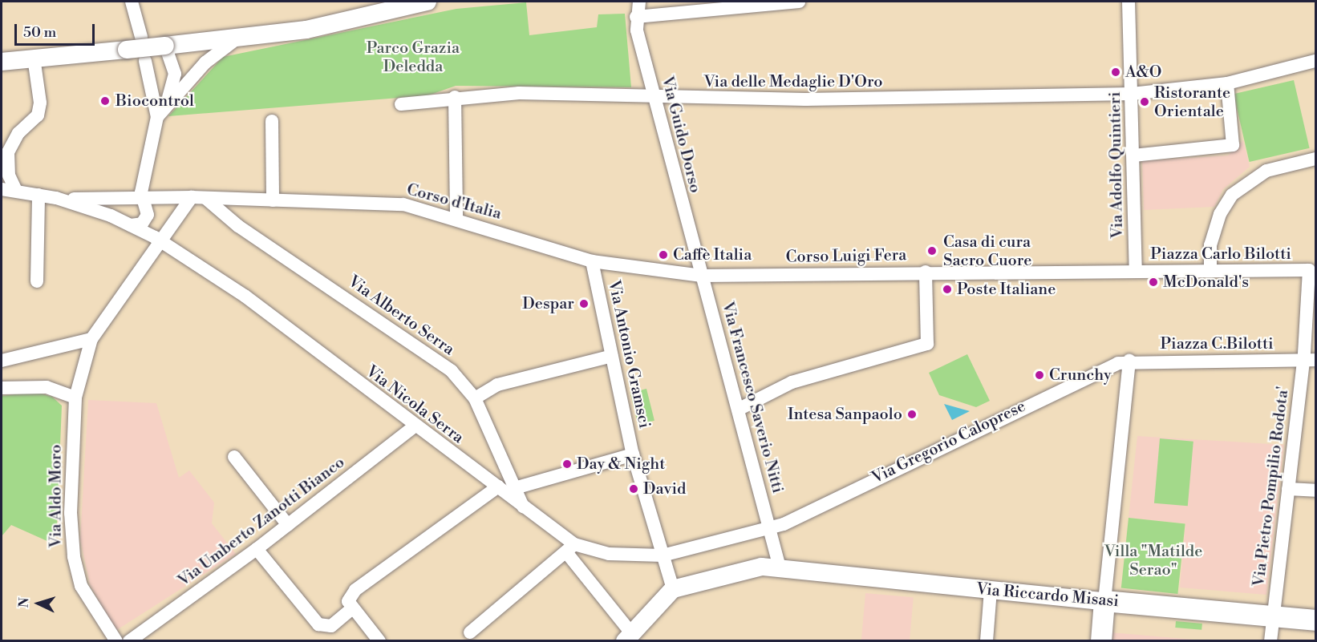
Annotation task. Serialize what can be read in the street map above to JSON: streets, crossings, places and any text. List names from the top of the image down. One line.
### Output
{"streets":{"main road":["Via Riccardo Misasi"],"street":["Via delle Medaglie D'Oro","Via Guido Dorso","Via Adolfo Quintieri","Corso d'Italia","Piazza Carlo Bilotti","Corso Luigi Fera","Via Alberto Serra","Piazza C.Bilotti","Via Antonio Gramsci","Via Francesco Saverio Nitti","Via Nicola Serra","Via Gregorio Caloprese","Via Pietro Pompilio Rodota'","Via Aldo Moro","Via Umberto Zanotti Bianco"]},"crossings":[["Via delle Medaglie D'Oro","Via Guido Dorso"],["Via delle Medaglie D'Oro","Via Adolfo Quintieri"],["Via Guido Dorso","Corso d'Italia"],["Via Guido Dorso","Corso Luigi Fera"],["Via Guido Dorso","Via Francesco Saverio Nitti"],["Via Adolfo Quintieri","Piazza Carlo Bilotti"],["Via Adolfo Quintieri","Corso Luigi Fera"],["Corso d'Italia","Corso Luigi Fera"],["Corso d'Italia","Via Alberto Serra"],["Corso d'Italia","Via Antonio Gramsci"],["Corso d'Italia","Via Francesco Saverio Nitti"],["Corso d'Italia","Via Nicola Serra"],["Piazza Carlo Bilotti","Corso Luigi Fera"],["Piazza Carlo Bilotti","Piazza C.Bilotti"],["Piazza Carlo Bilotti","Via Pietro Pompilio Rodota'"],["Corso Luigi Fera","Via Francesco Saverio Nitti"],["Via Alberto Serra","Via Nicola Serra"],["Piazza C.Bilotti","Via Gregorio Caloprese"],["Piazza C.Bilotti","Via Pietro Pompilio Rodota'"],["Via Antonio Gramsci","Via Nicola Serra"],["Via Antonio Gramsci","Via Gregorio Caloprese"],["Via Antonio Gramsci","Via Riccardo Misasi"],["Via Francesco Saverio Nitti","Via Gregorio Caloprese"],["Via Francesco Saverio Nitti","Via Riccardo Misasi"],["Via Nicola Serra","Via Gregorio Caloprese"],["Via Nicola Serra","Via Umberto Zanotti Bianco"],["Via Pietro Pompilio Rodota'","Via Riccardo Misasi"]],"parks":["Parco Grazia Deledda","Villa \"Matilde Serao\""],"places":["A&O","Biocontrol","Ristorante Orientale","Casa di cura Sacro Cuore","Caffè Italia","McDonald's","Poste Italiane","Despar","Crunchy","Intesa Sanpaolo","Day & Night","David"],"scale_bar":"50 m","north":"left"}
